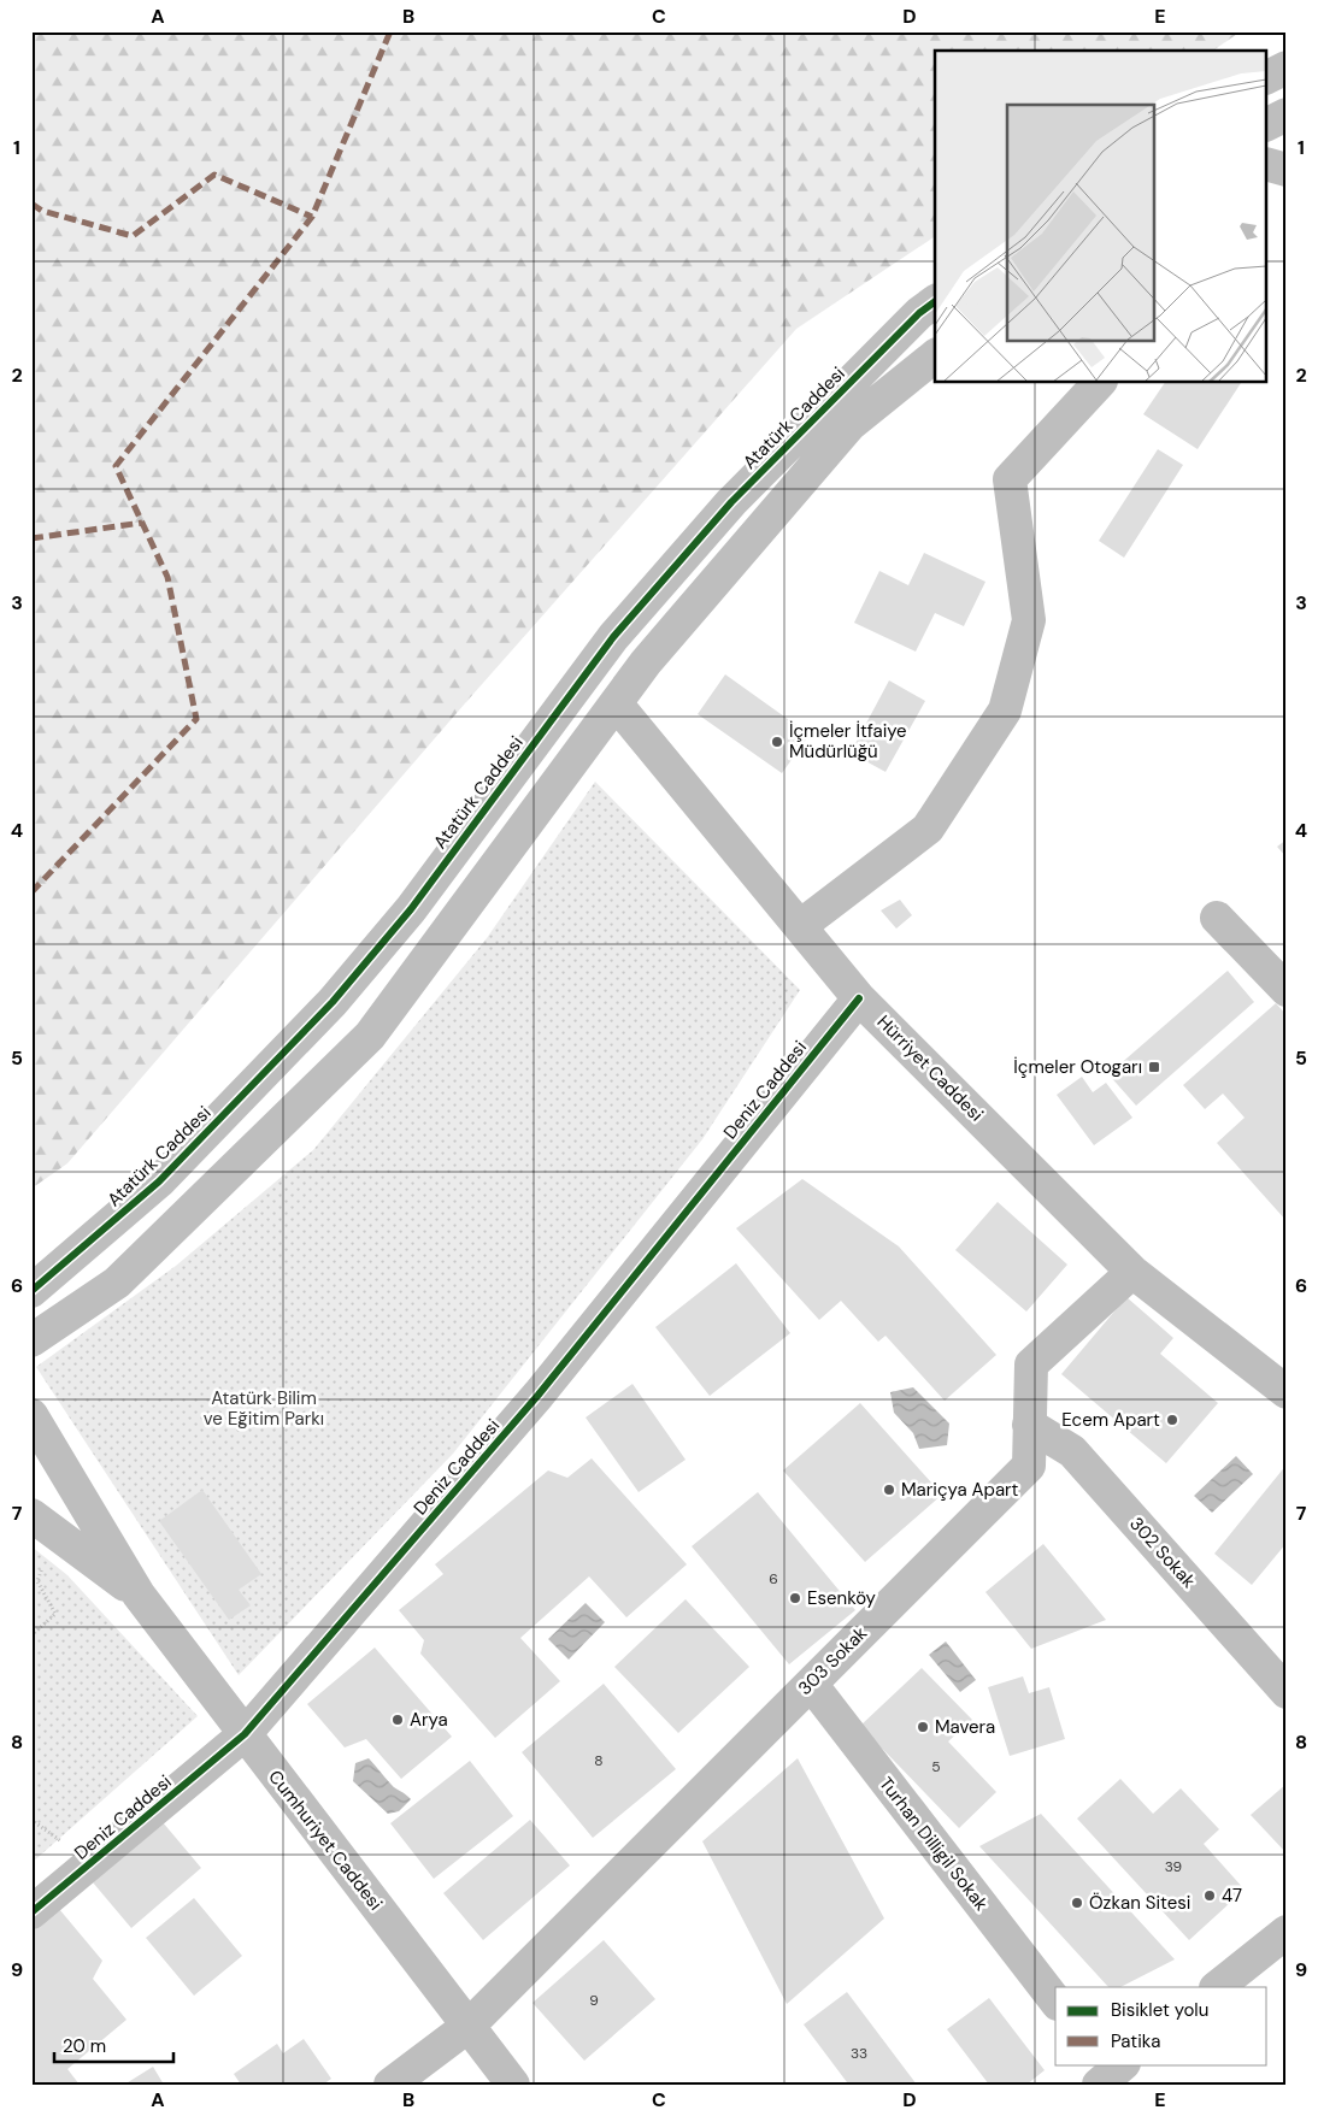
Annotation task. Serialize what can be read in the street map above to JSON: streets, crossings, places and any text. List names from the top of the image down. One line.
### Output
{"streets":{"street":["Atatürk Caddesi","Hürriyet Caddesi","Deniz Caddesi","302 Sokak","303 Sokak","Cumhuriyet Caddesi","Turhan Dilligil Sokak"]},"crossings":[["Hürriyet Caddesi","Deniz Caddesi"],["Hürriyet Caddesi","303 Sokak"],["Deniz Caddesi","Cumhuriyet Caddesi"],["302 Sokak","303 Sokak"],["303 Sokak","Cumhuriyet Caddesi"],["303 Sokak","Turhan Dilligil Sokak"]],"parks":["Atatürk Bilim ve Eğitim Parkı"],"places":{"other":["İçmeler İtfaiye Müdürlüğü","Ecem Apart","Mariçya Apart","Esenköy","Arya","Mavera","47","Özkan Sitesi"],"transit":["İçmeler Otogarı"]},"house_numbers":["6","8","5","39","9","33"],"legend":["Bisiklet yolu","Patika"],"scale_bar":"20 m","grid":{"columns":["A","B","C","D","E"],"rows":["1","2","3","4","5","6","7","8","9"]}}
